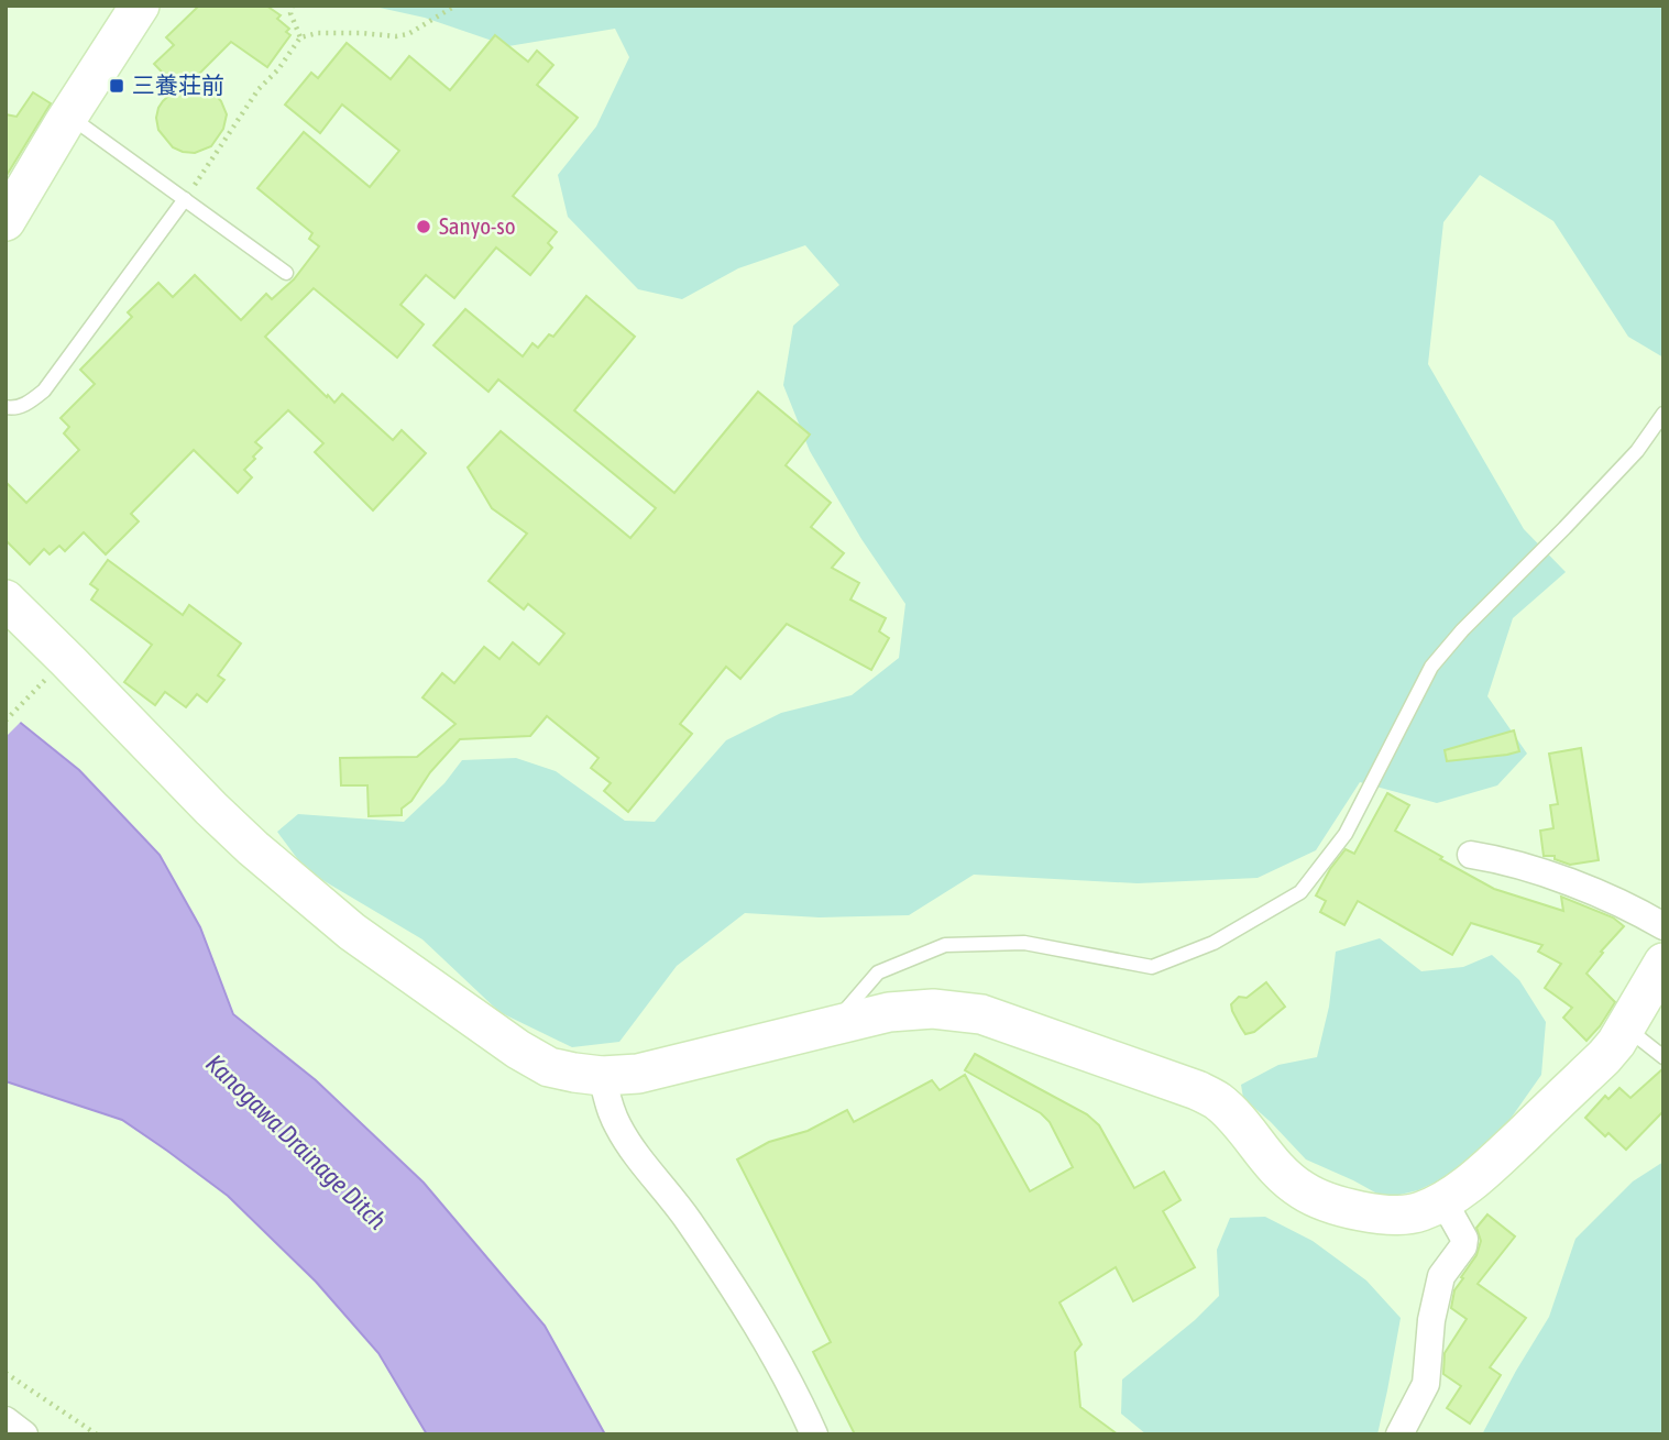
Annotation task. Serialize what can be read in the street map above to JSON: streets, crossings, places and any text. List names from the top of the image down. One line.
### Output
{"water":["Kanogawa Drainage Ditch"],"places":{"transit":["三養荘前"],"other":["Sanyo-so"]}}
